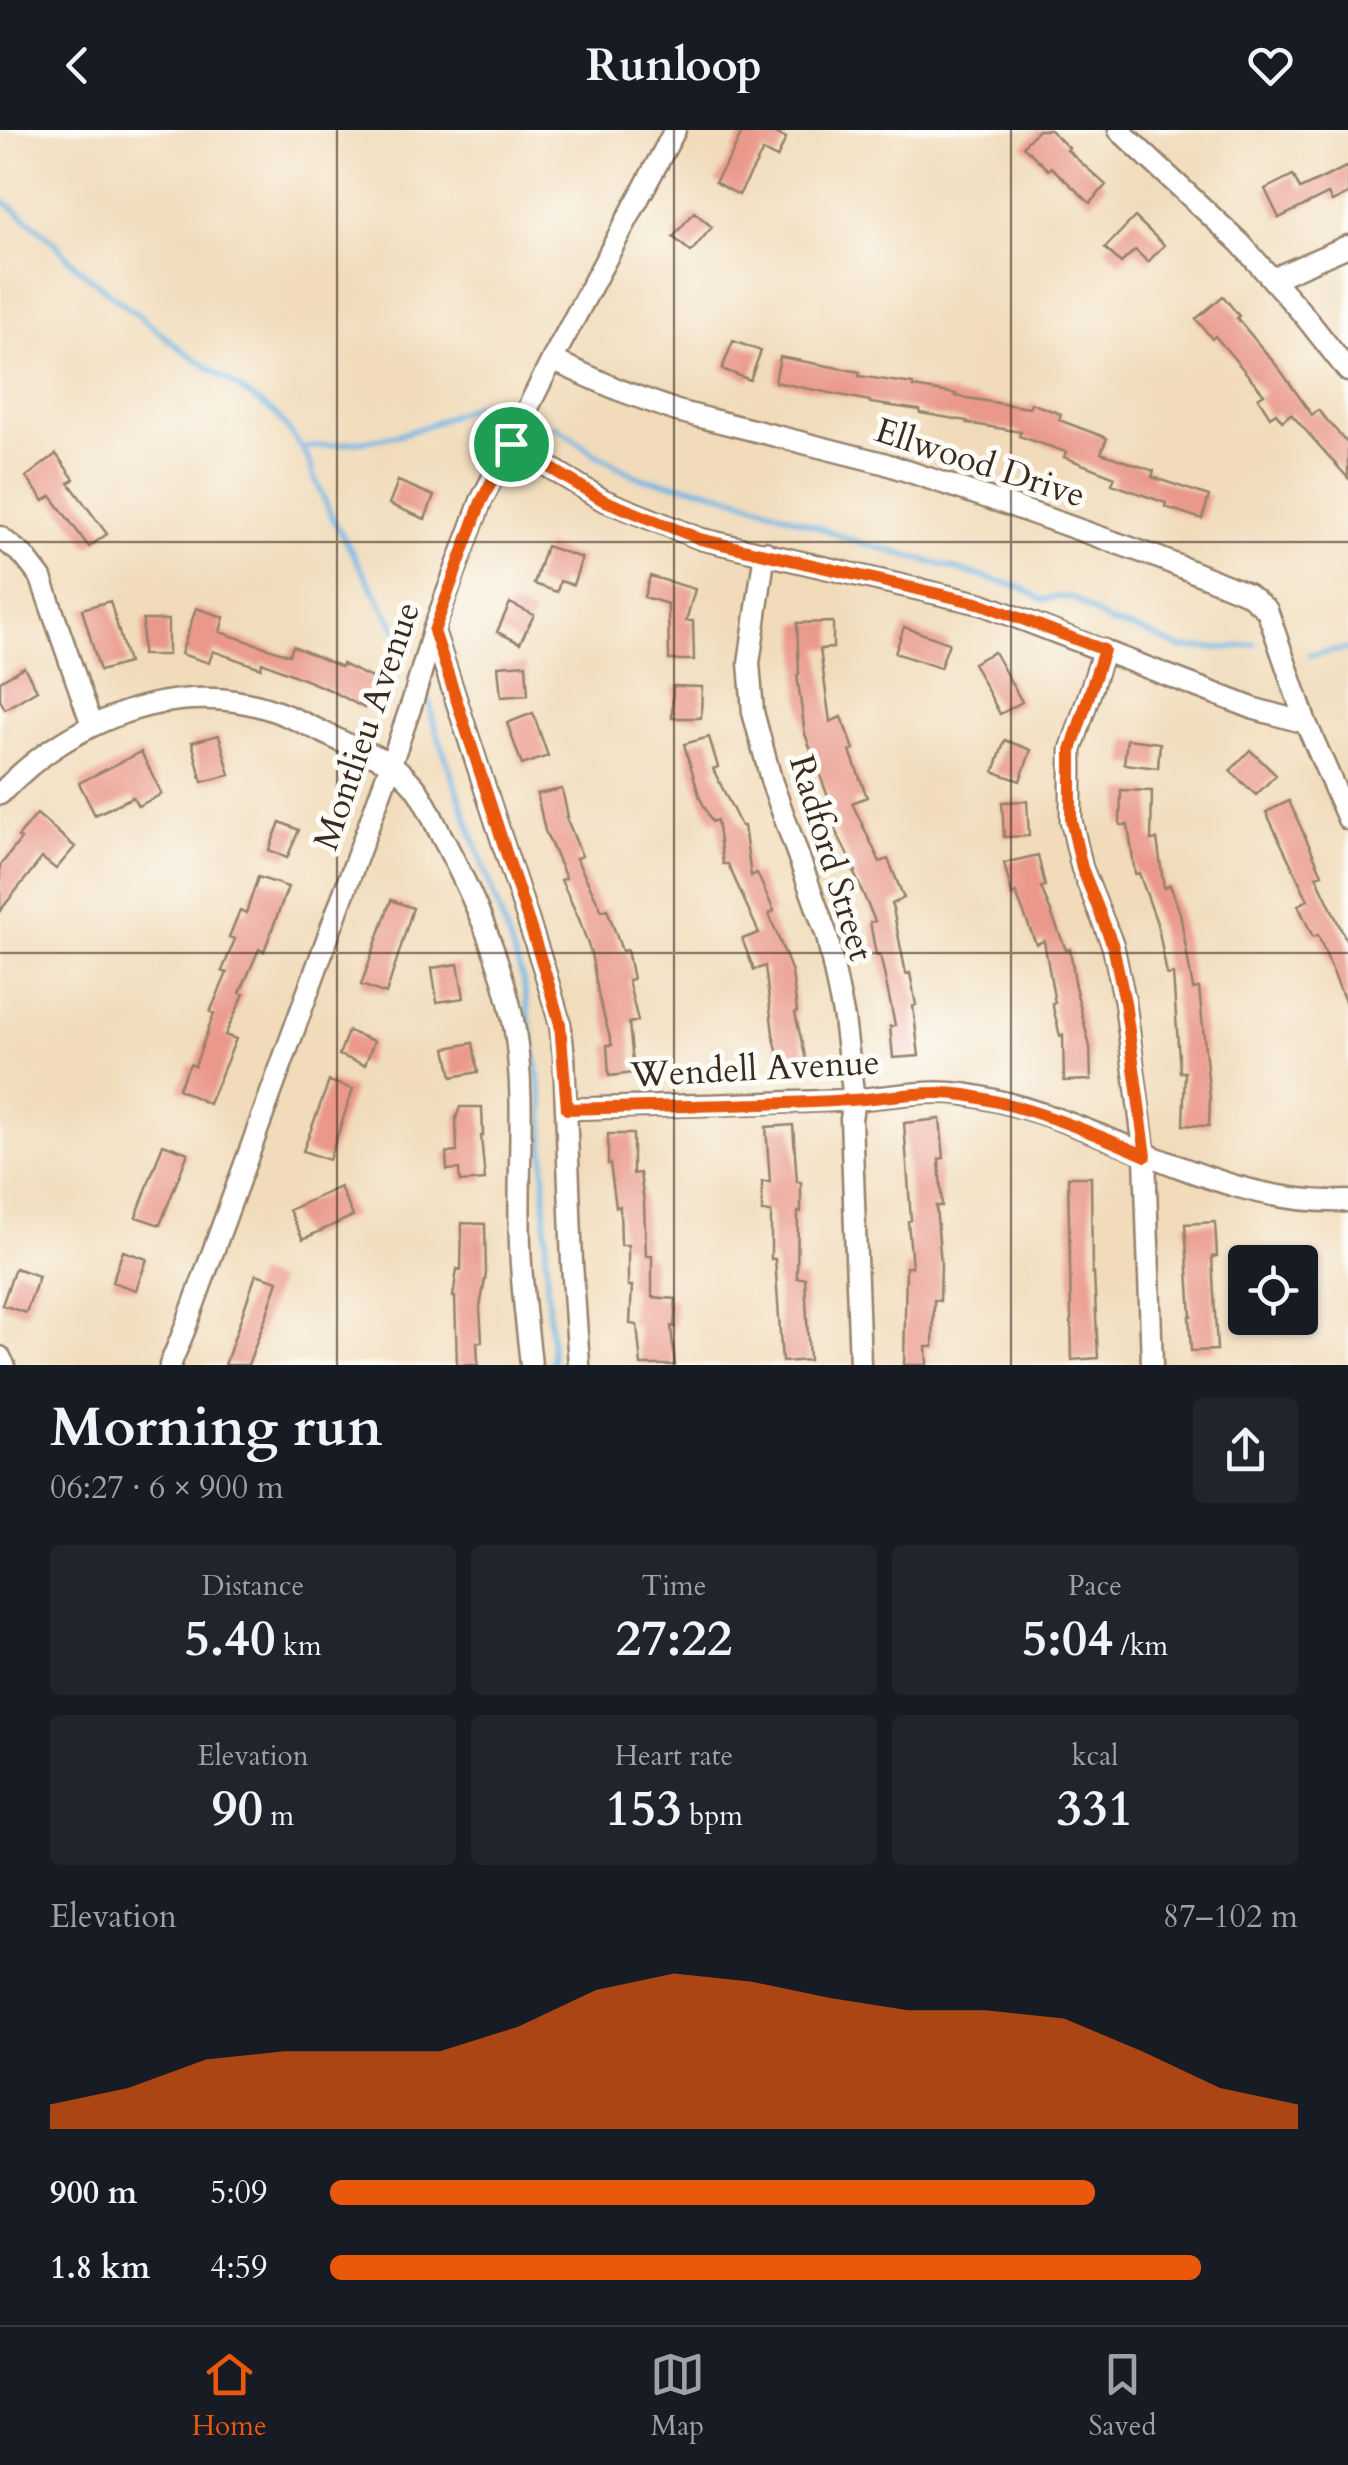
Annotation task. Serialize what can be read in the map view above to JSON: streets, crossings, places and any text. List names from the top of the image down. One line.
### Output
{"streets":{"street":["Ellwood Drive","Montlieu Avenue","Radford Street","Wendell Avenue"]},"crossings":[["Ellwood Drive","Montlieu Avenue"],["Radford Street","Wendell Avenue"]],"page":{"header":"Runloop","heading":["Morning run","06:27 · 6 × 900 m"],"stats":[["Distance","5.40 km"],["Time","27:22"],["Pace","5:04 /km"],["Elevation","90 m"],["Heart rate","153 bpm"],["kcal","331"]],"chart":["Elevation","87–102 m"],"list":[{"name":"900 m","note":"5:09"},{"name":"1.8 km","note":"4:59"}],"tabs":["Home","Map","Saved"]}}
